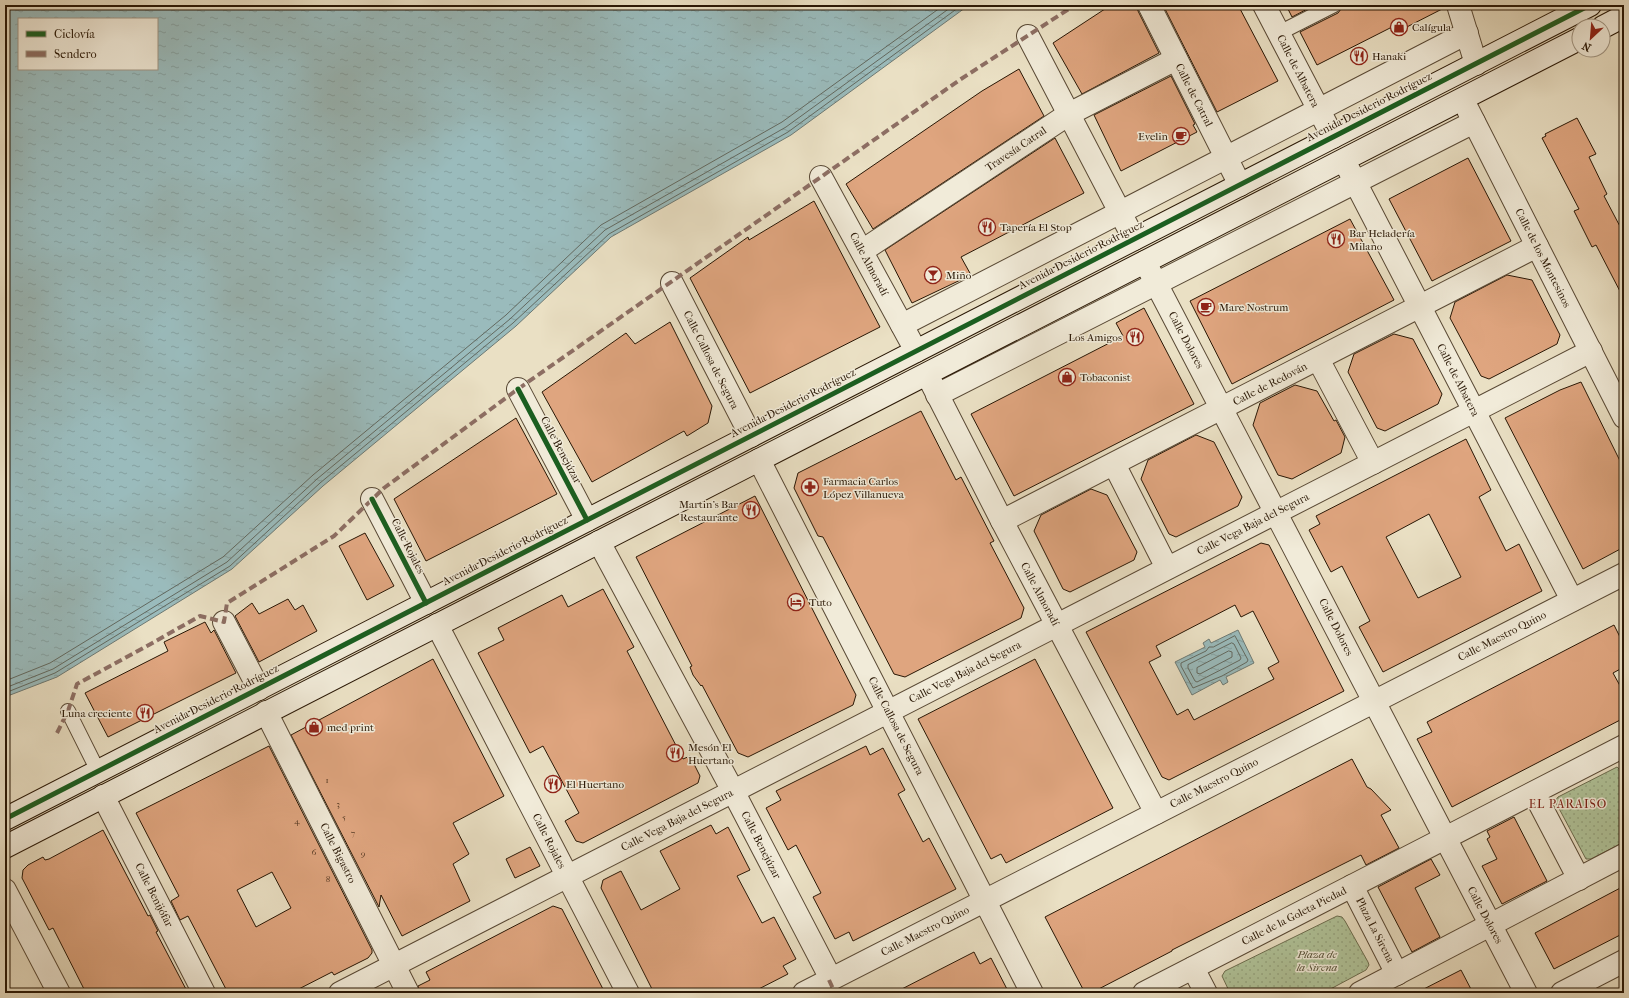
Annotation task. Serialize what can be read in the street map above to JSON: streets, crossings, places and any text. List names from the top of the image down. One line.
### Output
{"streets":{"street":["Calle de Albatera","Calle de Catral","Avenida Desiderio Rodríguez","Travesía Catral","Calle de los Montesinos","Calle Almoradí","Calle Dolores","Calle Callosa de Segura","Calle de Redován","Calle Benejúzar","Calle Vega Baja del Segura","Calle Rojales","Calle Maestro Quino","Calle Bigastro","Calle Benijófar","Calle de la Goleta Piedad","Plaza La Sirena"]},"crossings":[["Calle de Albatera","Avenida Desiderio Rodríguez"],["Calle de Albatera","Calle de Redován"],["Calle de Albatera","Calle Vega Baja del Segura"],["Calle de Albatera","Calle Maestro Quino"],["Calle de Catral","Avenida Desiderio Rodríguez"],["Calle de Catral","Travesía Catral"],["Avenida Desiderio Rodríguez","Calle Almoradí"],["Avenida Desiderio Rodríguez","Calle Callosa de Segura"],["Avenida Desiderio Rodríguez","Calle Benejúzar"],["Avenida Desiderio Rodríguez","Calle Rojales"],["Travesía Catral","Calle Almoradí"],["Calle de los Montesinos","Calle de Redován"],["Calle de los Montesinos","Calle Vega Baja del Segura"],["Calle Almoradí","Calle de Redován"],["Calle Almoradí","Calle Vega Baja del Segura"],["Calle Almoradí","Calle Maestro Quino"],["Calle Dolores","Calle de Redován"],["Calle Dolores","Calle Vega Baja del Segura"],["Calle Dolores","Calle Maestro Quino"],["Calle Dolores","Calle de la Goleta Piedad"],["Calle Callosa de Segura","Calle Vega Baja del Segura"],["Calle Callosa de Segura","Calle Maestro Quino"],["Calle Benejúzar","Calle Vega Baja del Segura"],["Calle Benejúzar","Calle Maestro Quino"],["Calle Vega Baja del Segura","Calle Rojales"],["Calle Vega Baja del Segura","Calle Bigastro"],["Calle de la Goleta Piedad","Plaza La Sirena"]],"districts":["EL PARAISO"],"parks":["Plaza de la Sirena"],"places":{"shop":["Calígula","Tobaconist","med print"],"restaurant":["Hanaki","Tapería El Stop","Bar Heladería Milano","Los Amigos","Martin's Bar Restaurante","Luna creciente","Mesón El Huertano","El Huertano"],"cafe":["Evelin","Mare Nostrum"],"bar":["Miño"],"pharmacy":["Farmacia Carlos López Villanueva"],"hotel":["Tuto"]},"house_numbers":["1","3","5","4","7","6","9","8"],"legend":["Ciclovía","Sendero"],"north":"bottom left"}
